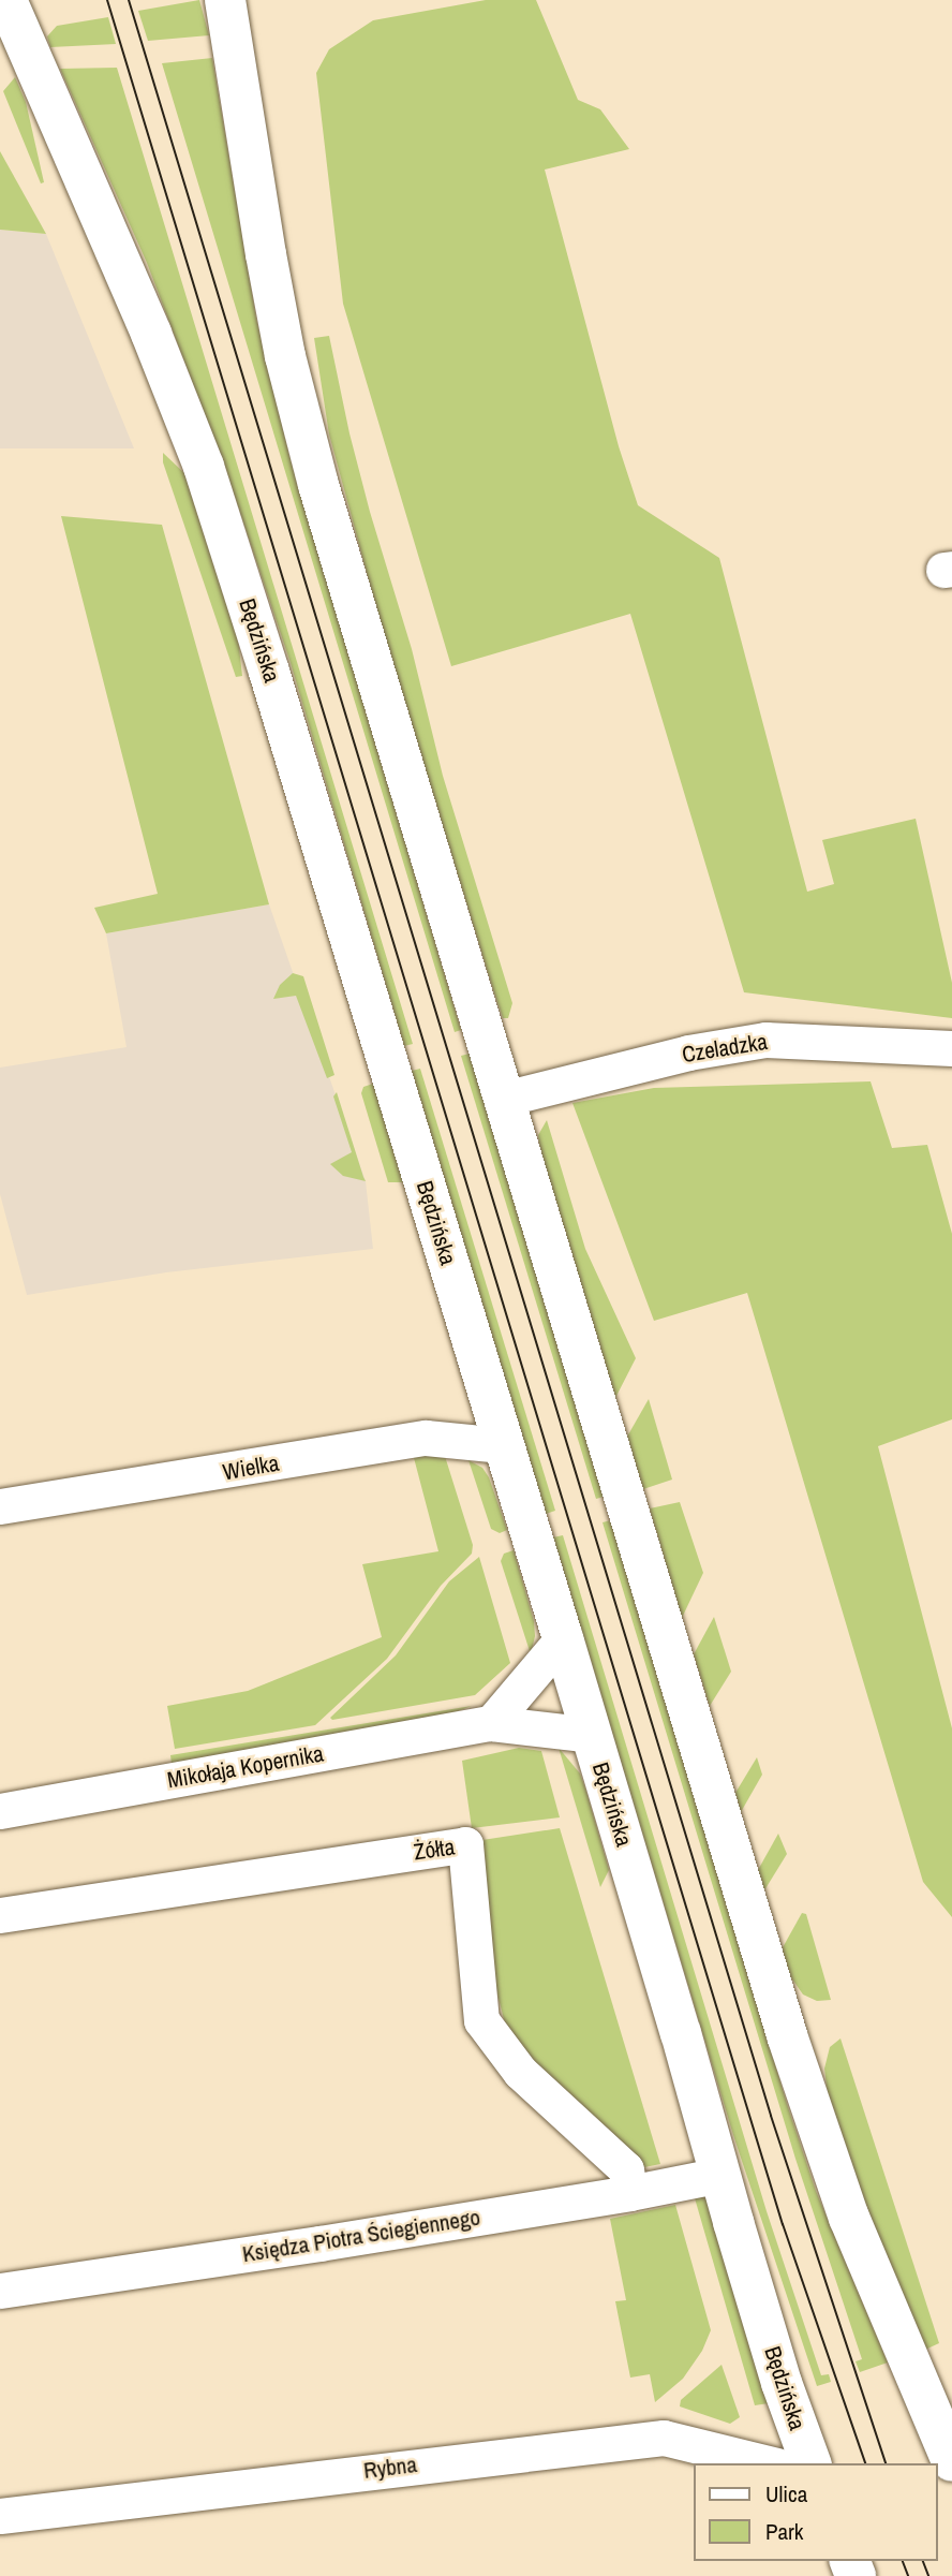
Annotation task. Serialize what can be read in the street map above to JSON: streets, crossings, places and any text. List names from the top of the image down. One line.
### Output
{"streets":{"street":["Będzińska","Czeladzka","Wielka","Mikołaja Kopernika","Żółta","Księdza Piotra Ściegiennego","Rybna"]},"crossings":[["Będzińska","Wielka"],["Będzińska","Mikołaja Kopernika"],["Będzińska","Księdza Piotra Ściegiennego"],["Żółta","Księdza Piotra Ściegiennego"]],"legend":["Ulica","Park"]}
